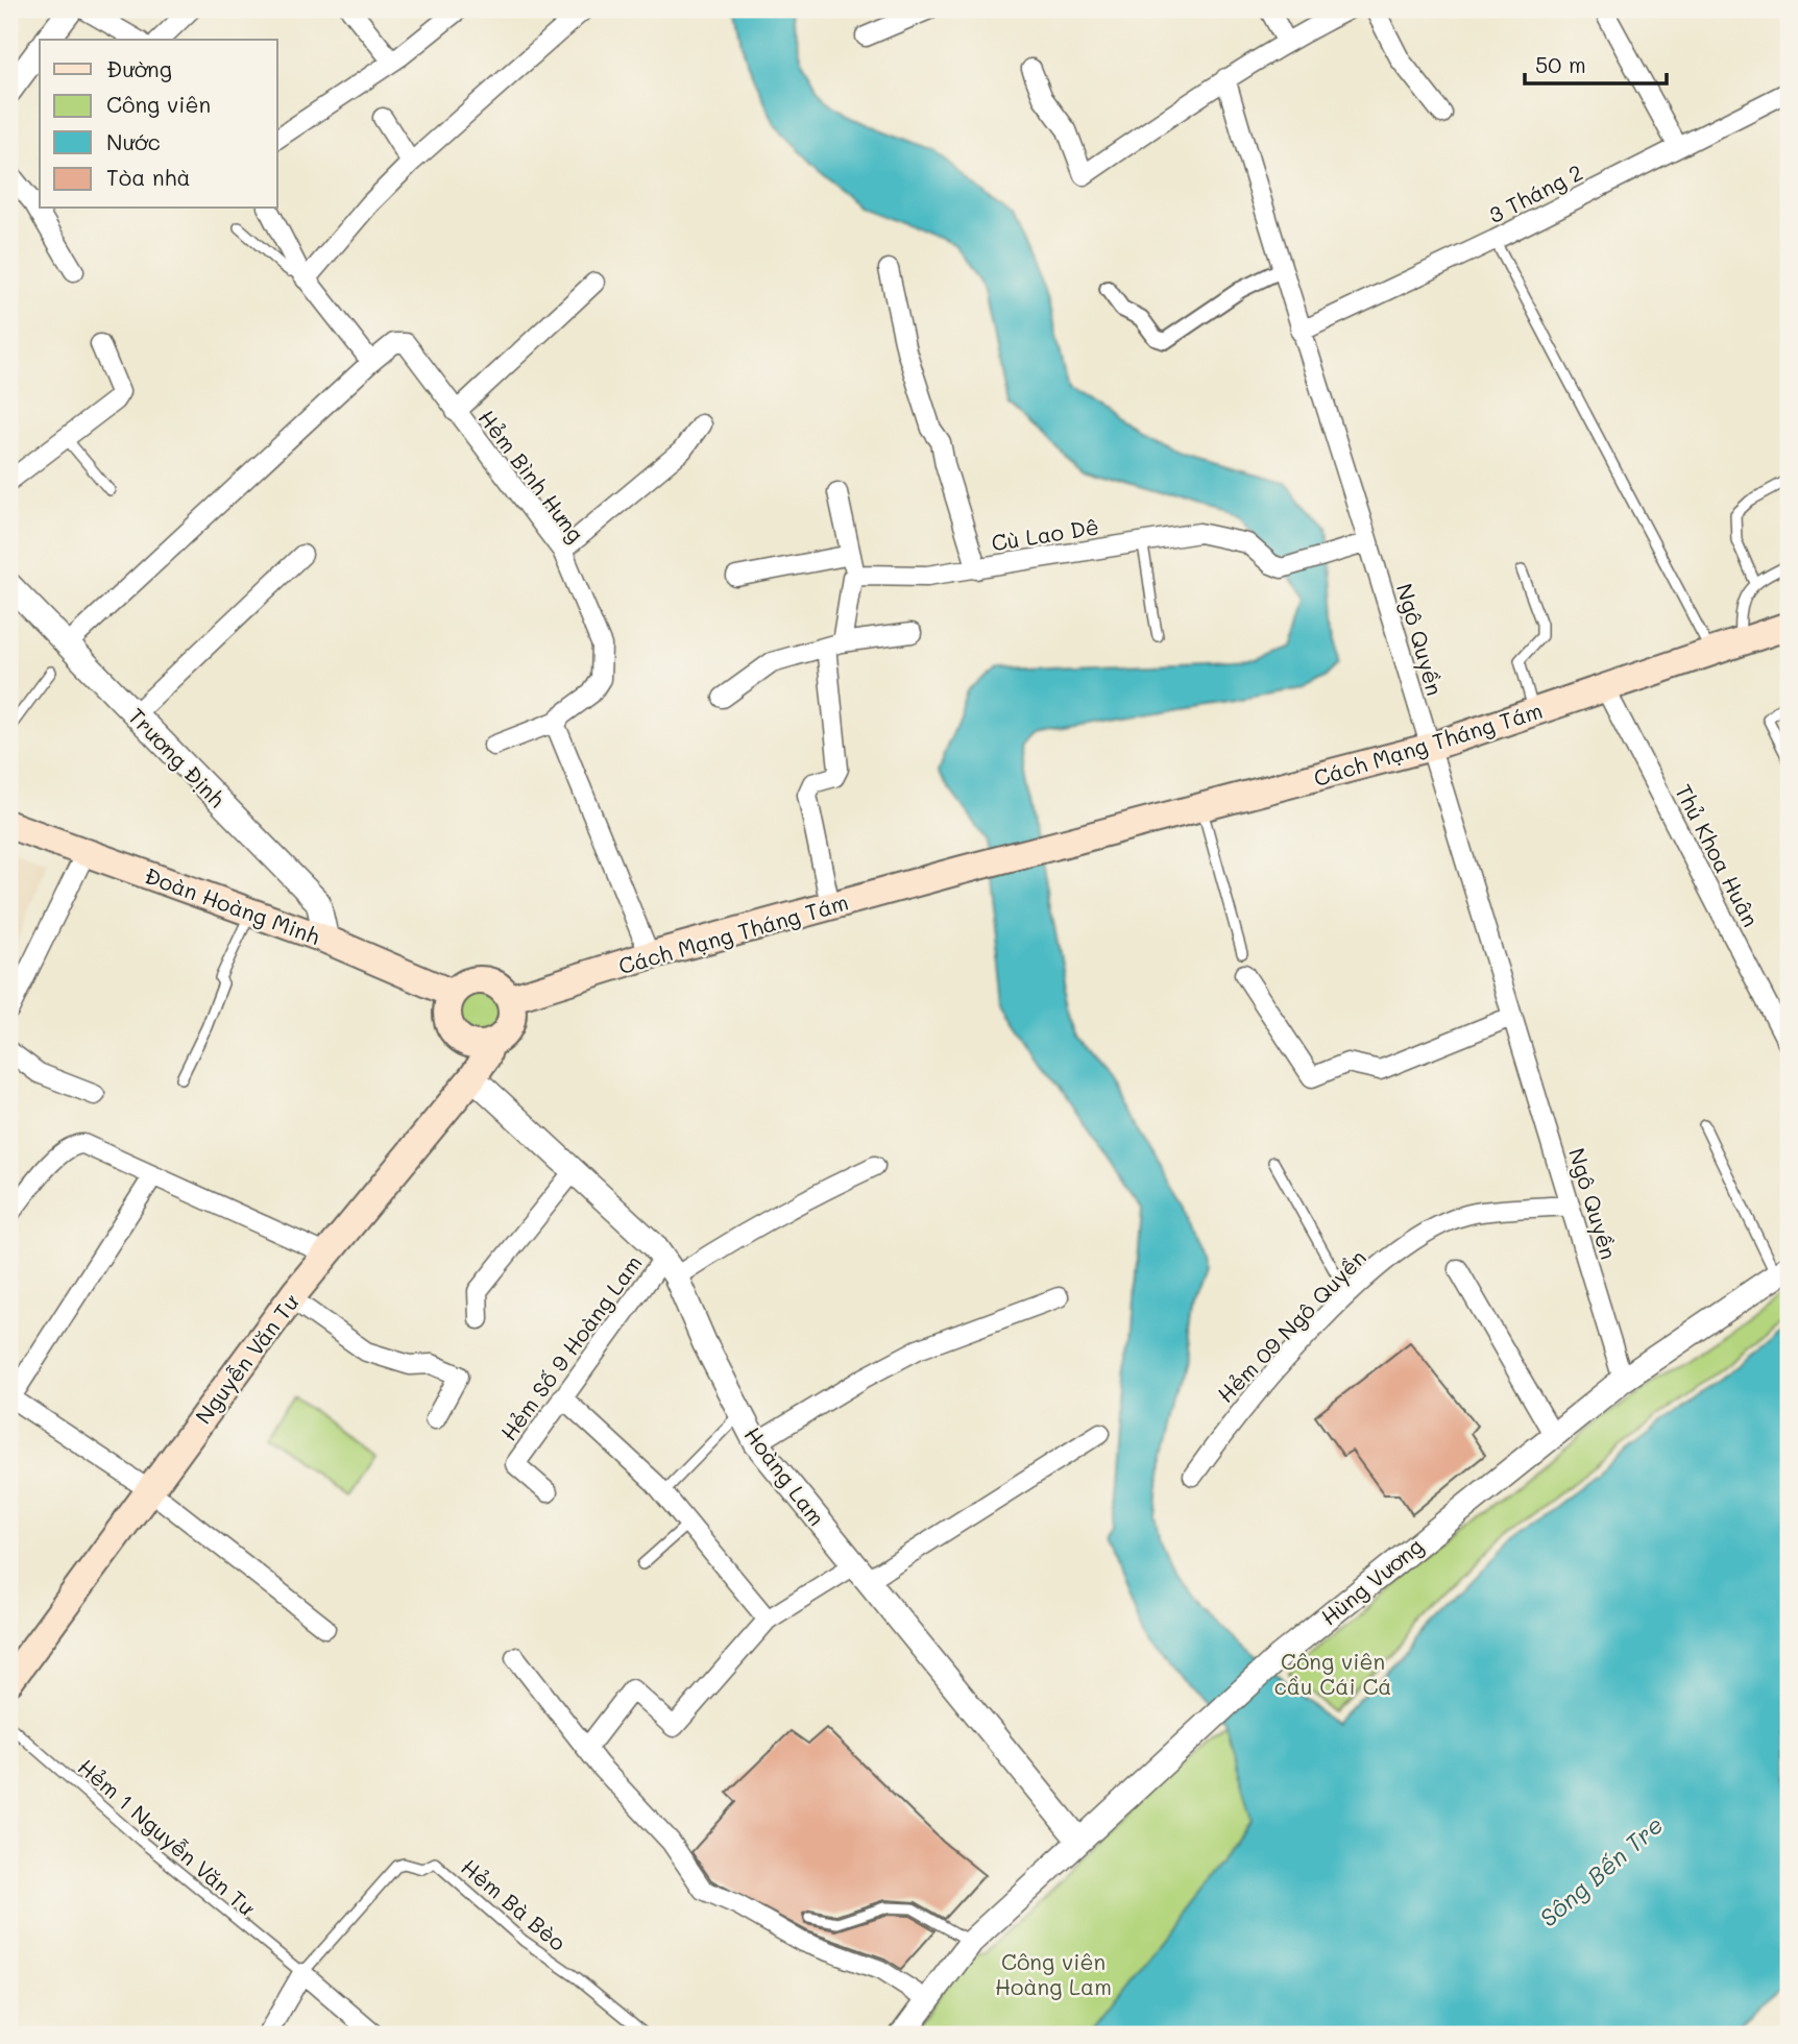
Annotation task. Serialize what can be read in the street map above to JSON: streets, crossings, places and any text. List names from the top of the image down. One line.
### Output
{"streets":{"main road":["Cách Mạng Tháng Tám","Đoàn Hoàng Minh","Nguyễn Văn Tư"],"street":["3 Tháng 2","Hẻm Bình Hưng","Cù Lao Dê","Ngô Quyền","Trương Định","Thủ Khoa Huân","Hẻm 09 Ngô Quyền","Hẻm Số 9 Hoàng Lam","Hoàng Lam","Hùng Vương"],"lane":["Hẻm 1 Nguyễn Văn Tư","Hẻm Bà Bèo"]},"crossings":[["3 Tháng 2","Ngô Quyền"],["Hẻm Bình Hưng","Trương Định"],["Cù Lao Dê","Ngô Quyền"],["Ngô Quyền","Cách Mạng Tháng Tám"],["Ngô Quyền","Hẻm 09 Ngô Quyền"],["Ngô Quyền","Hùng Vương"],["Cách Mạng Tháng Tám","Thủ Khoa Huân"],["Cách Mạng Tháng Tám","Đoàn Hoàng Minh"],["Cách Mạng Tháng Tám","Nguyễn Văn Tư"],["Trương Định","Đoàn Hoàng Minh"],["Đoàn Hoàng Minh","Nguyễn Văn Tư"],["Hẻm Số 9 Hoàng Lam","Hoàng Lam"],["Nguyễn Văn Tư","Hoàng Lam"],["Hoàng Lam","Hùng Vương"],["Hẻm 1 Nguyễn Văn Tư","Hẻm Bà Bèo"]],"water":["Sông Bến Tre"],"parks":["Công viên cầu Cái Cá","Công viên Hoàng Lam"],"legend":["Đường","Công viên","Nước","Tòa nhà"],"scale_bar":"50 m"}
